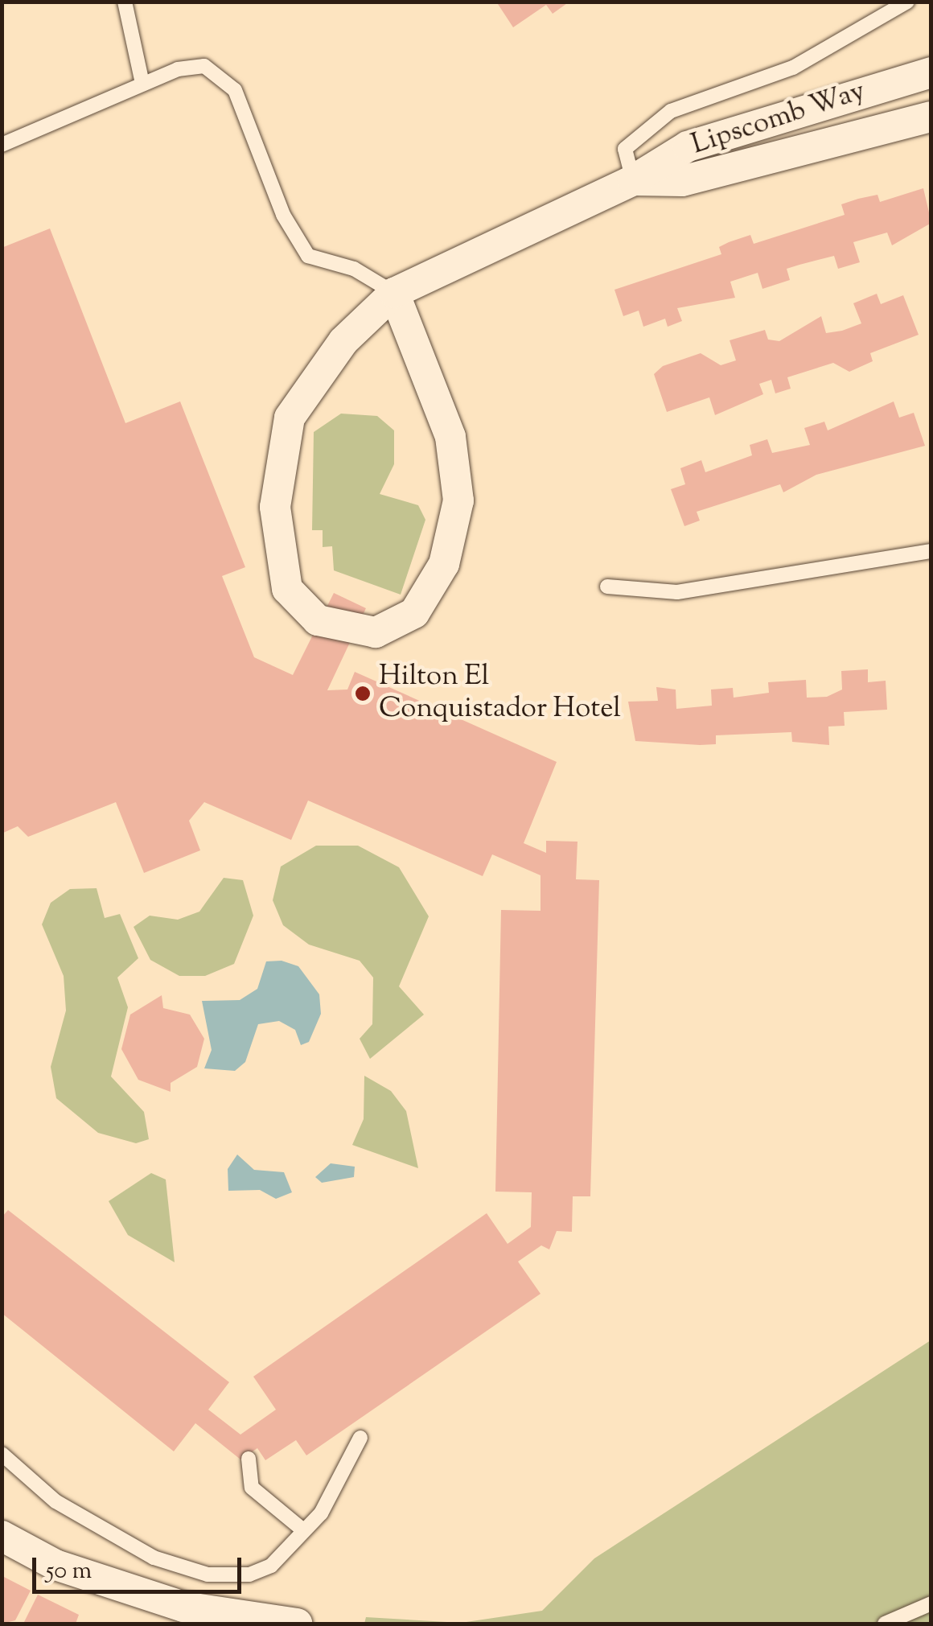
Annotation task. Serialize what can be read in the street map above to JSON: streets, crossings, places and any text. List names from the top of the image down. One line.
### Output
{"streets":{"street":["Lipscomb Way"]},"places":["Hilton El Conquistador Hotel"],"scale_bar":"50 m"}
